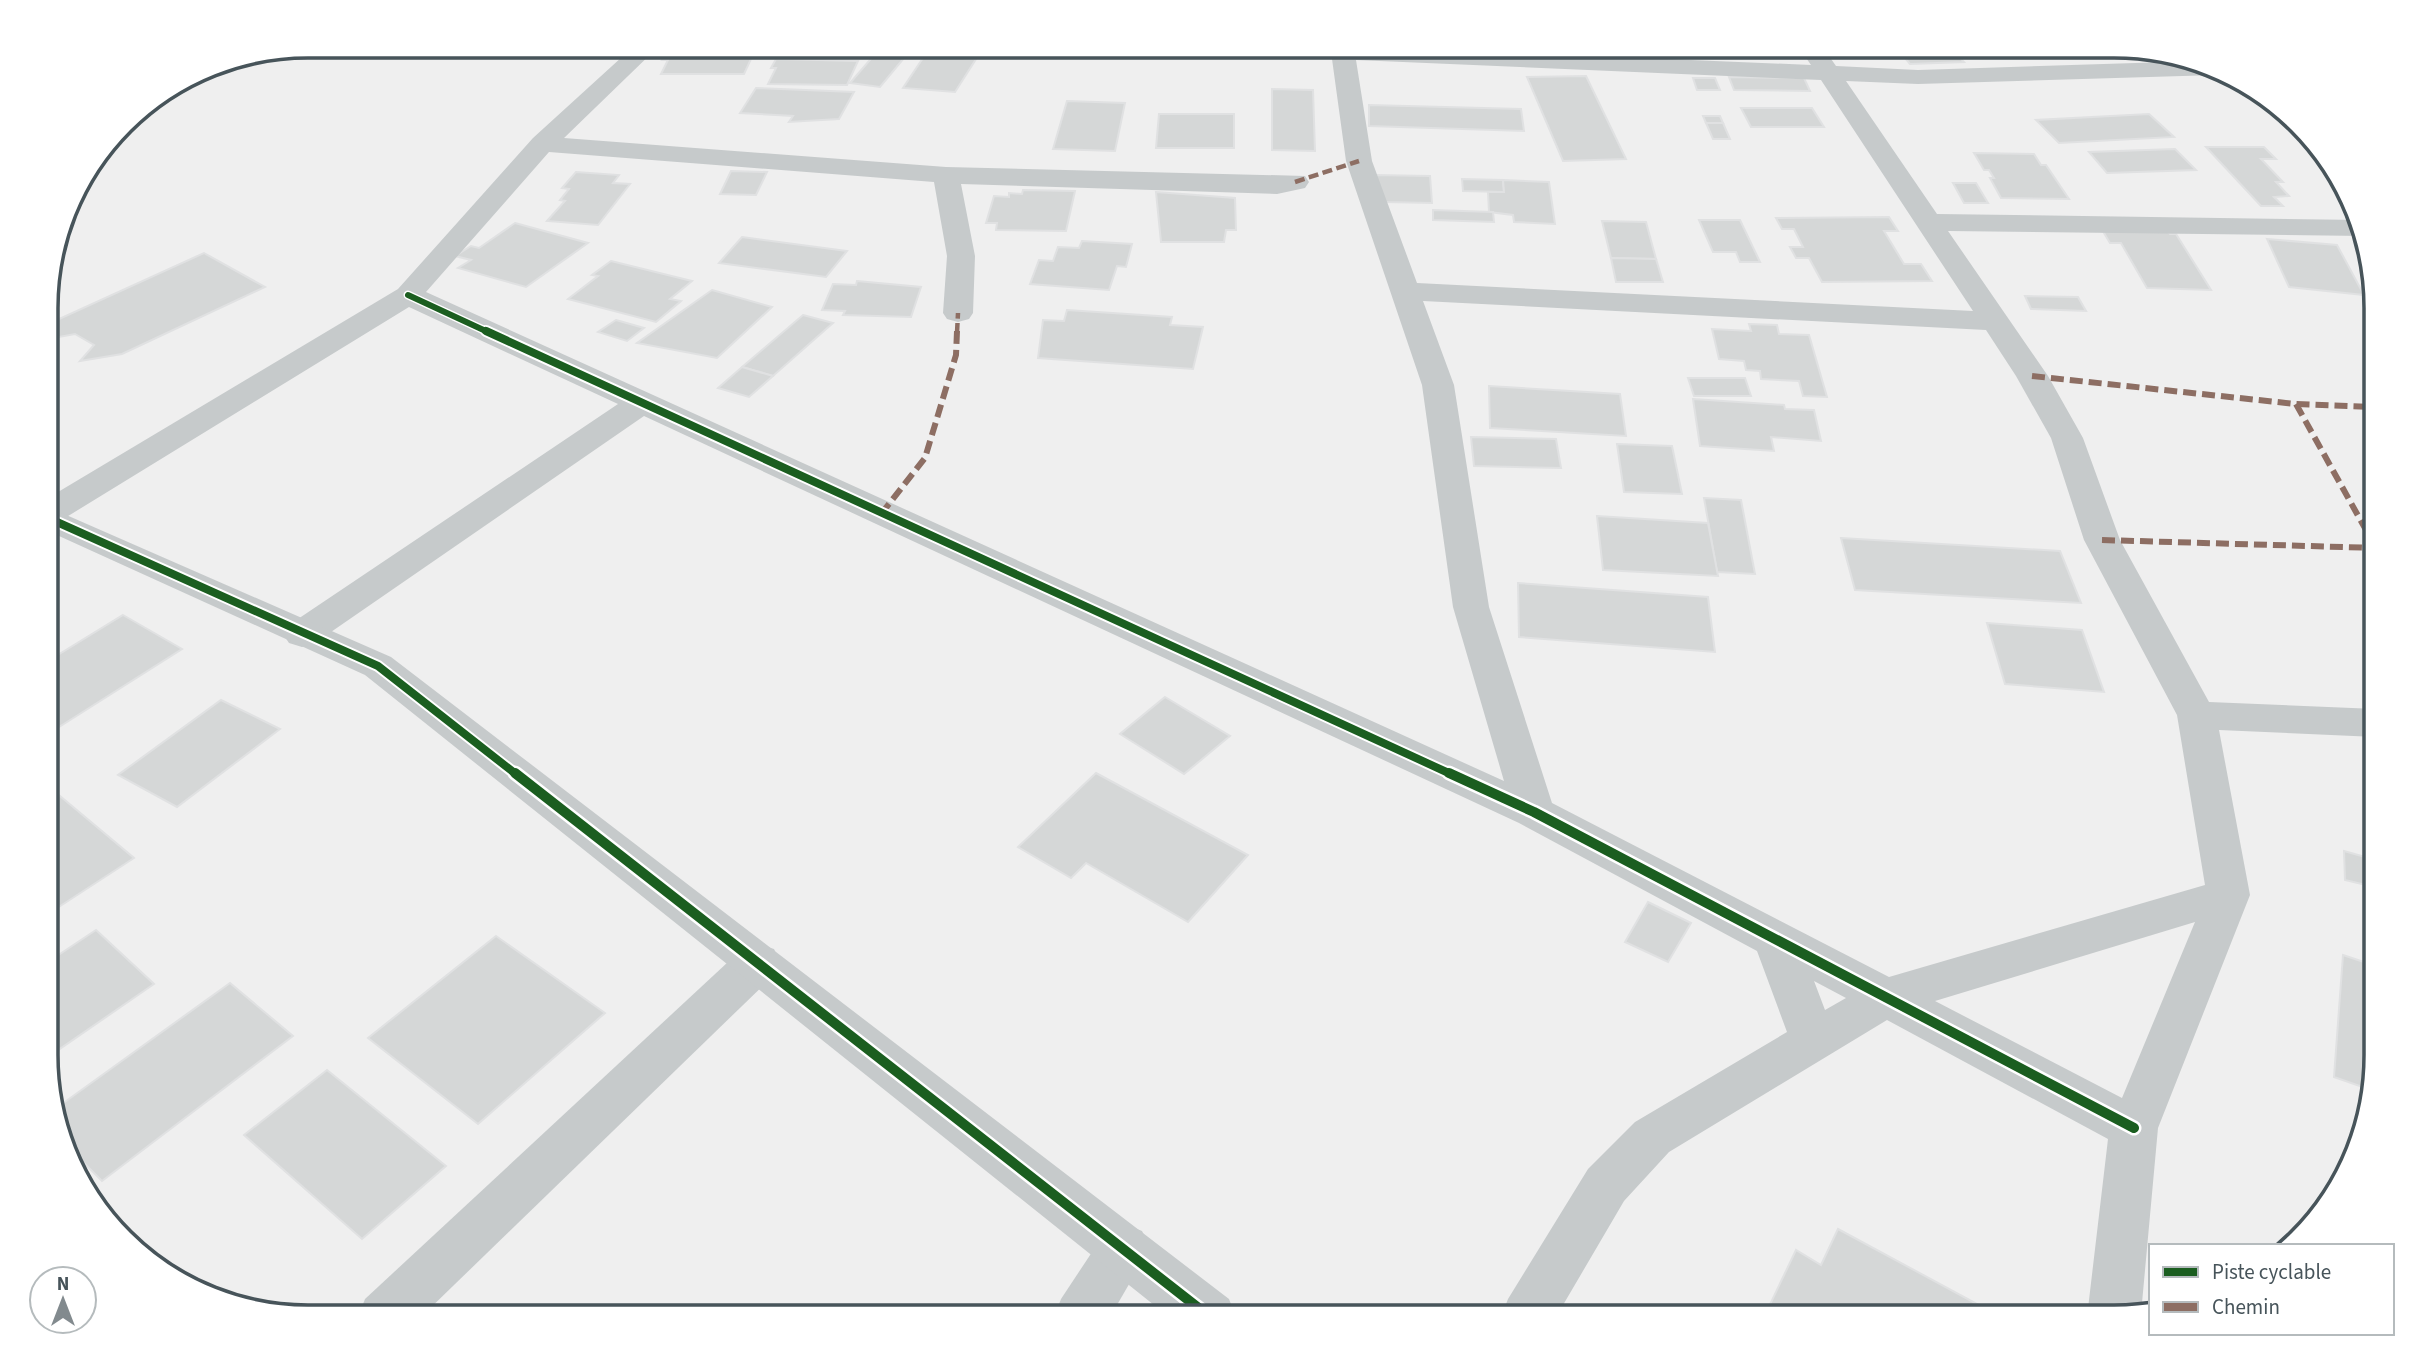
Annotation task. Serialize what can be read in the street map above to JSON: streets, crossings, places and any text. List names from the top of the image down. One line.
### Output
{"legend":["Piste cyclable","Chemin"],"north":"top"}
